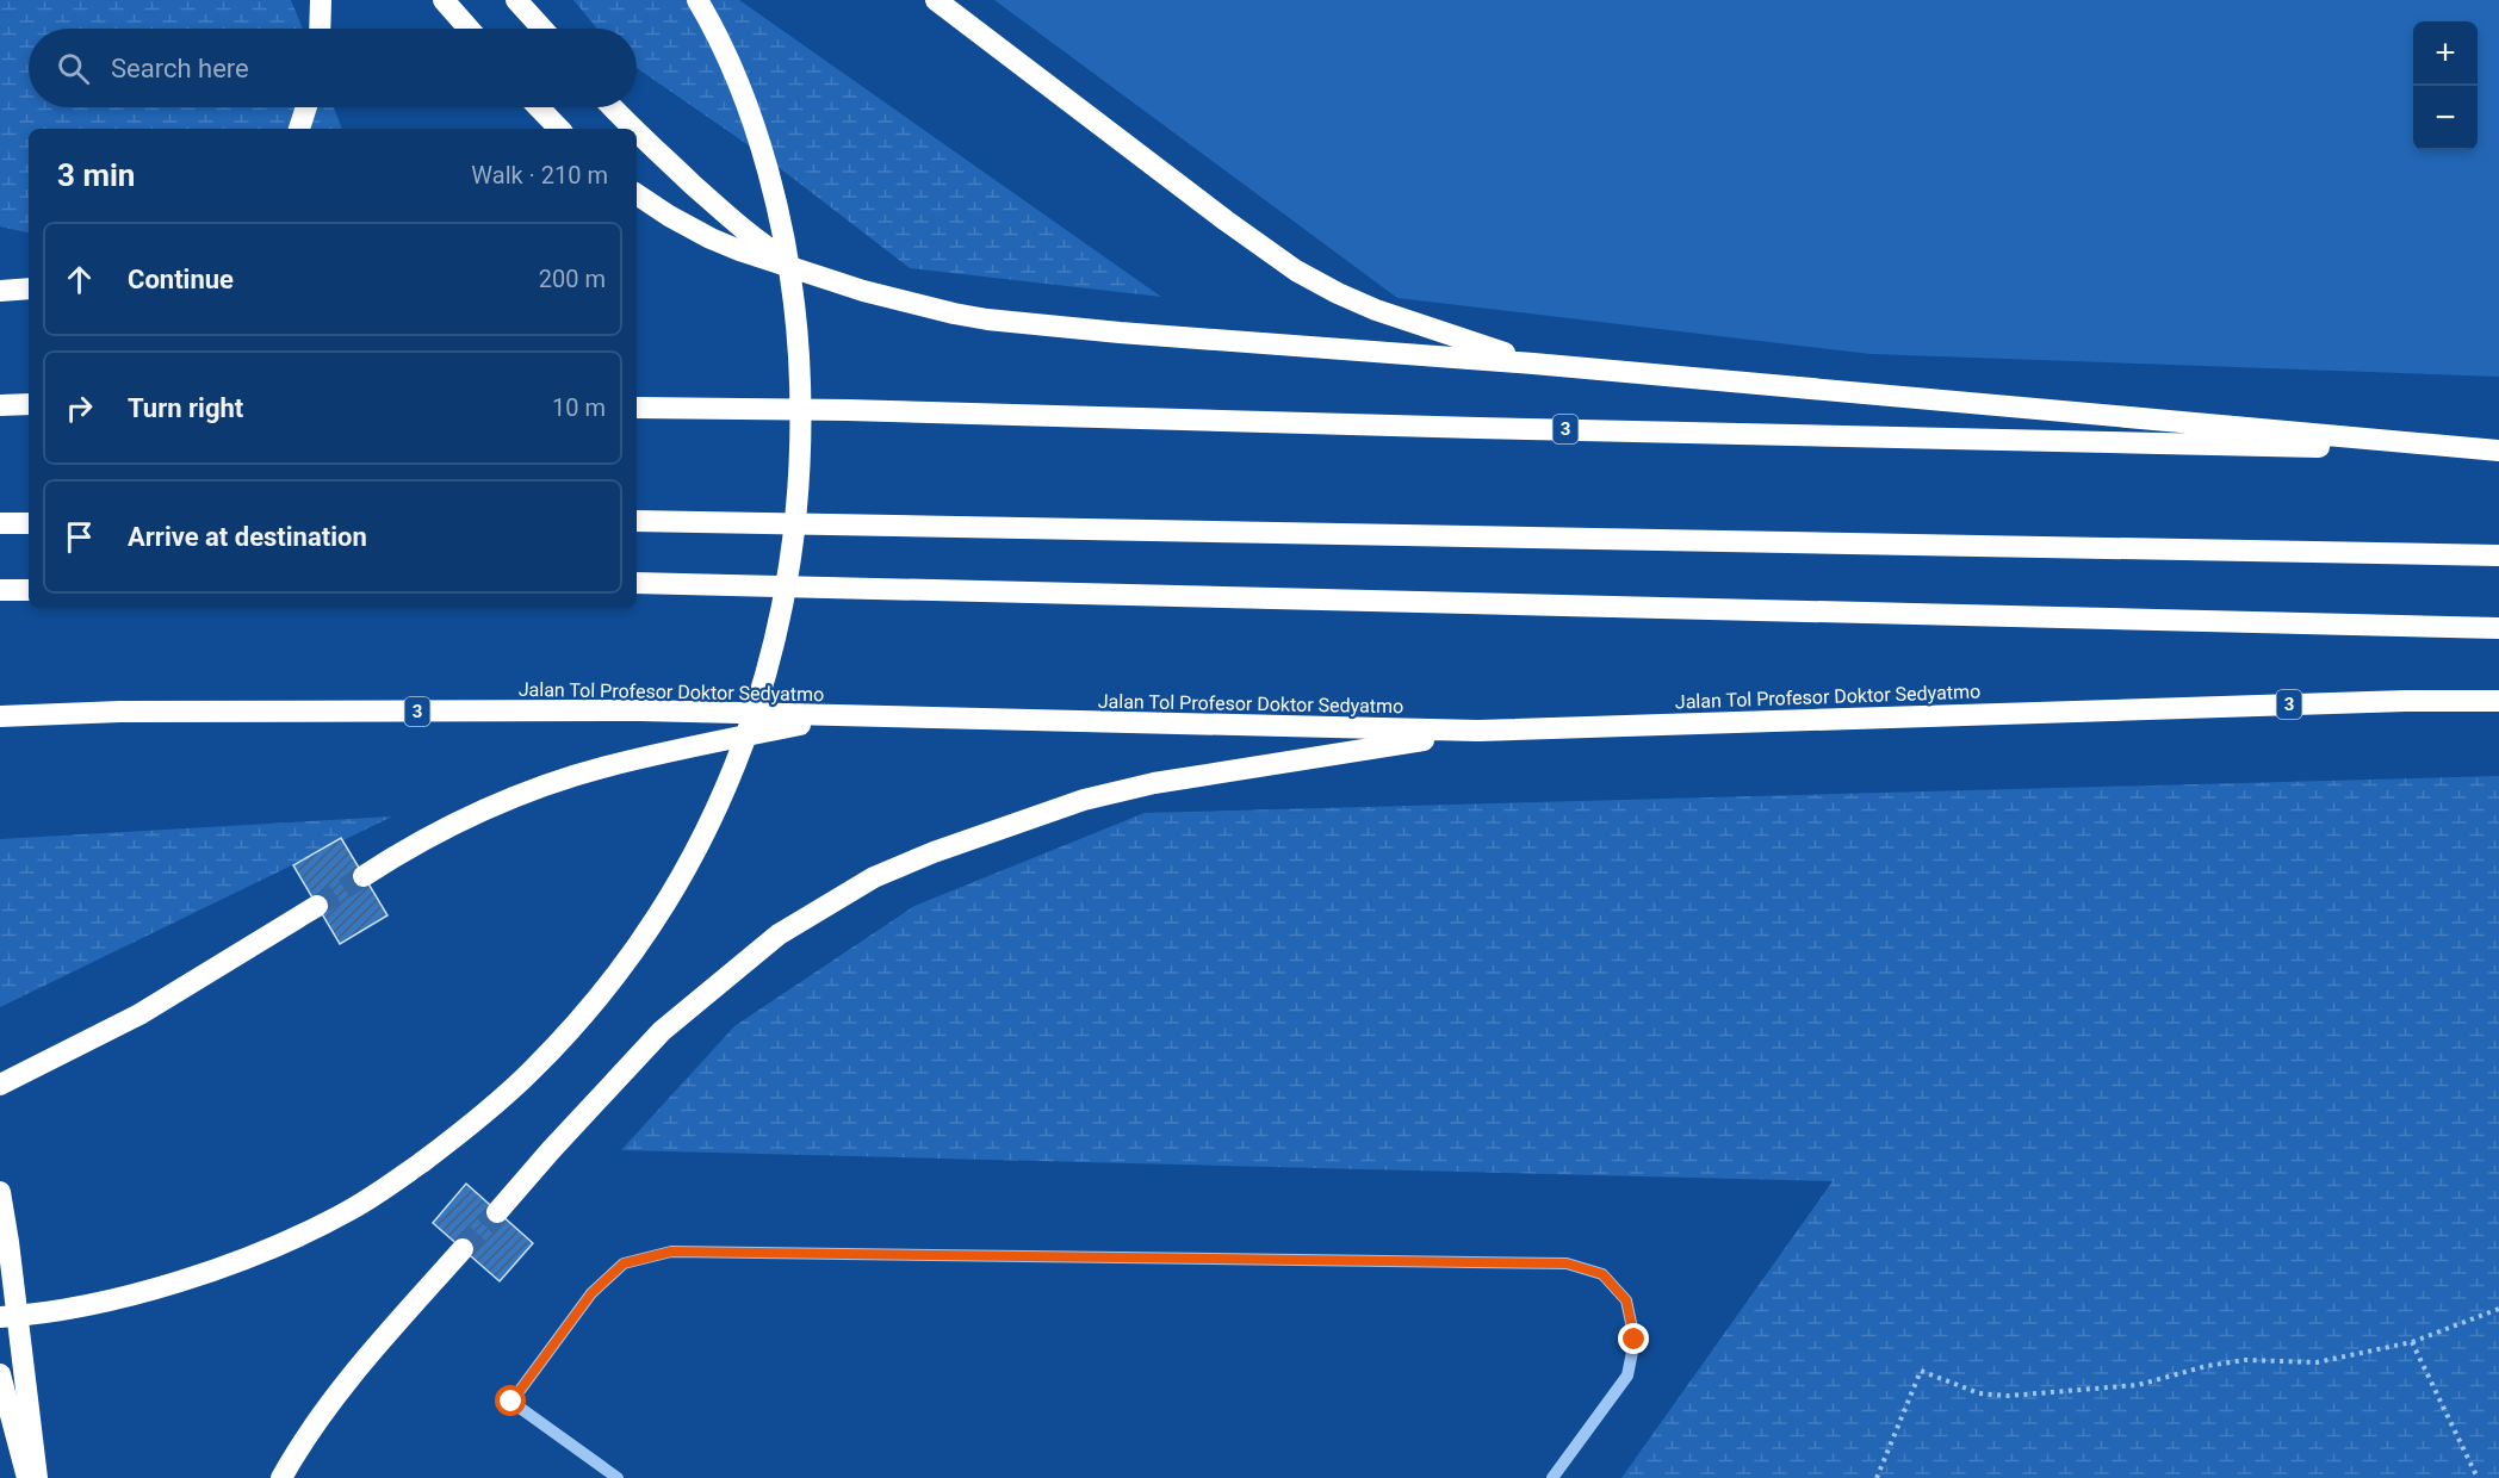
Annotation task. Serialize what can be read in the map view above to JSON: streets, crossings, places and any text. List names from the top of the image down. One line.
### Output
{"streets":{"highway":["3","Jalan Tol Profesor Doktor Sedyatmo"]},"page":{"map_buttons":["+","−"],"search":"Search here","heading":["3 min","Walk · 210 m"],"list":[["Continue","200 m"],["Turn right","10 m"],"Arrive at destination"]}}
